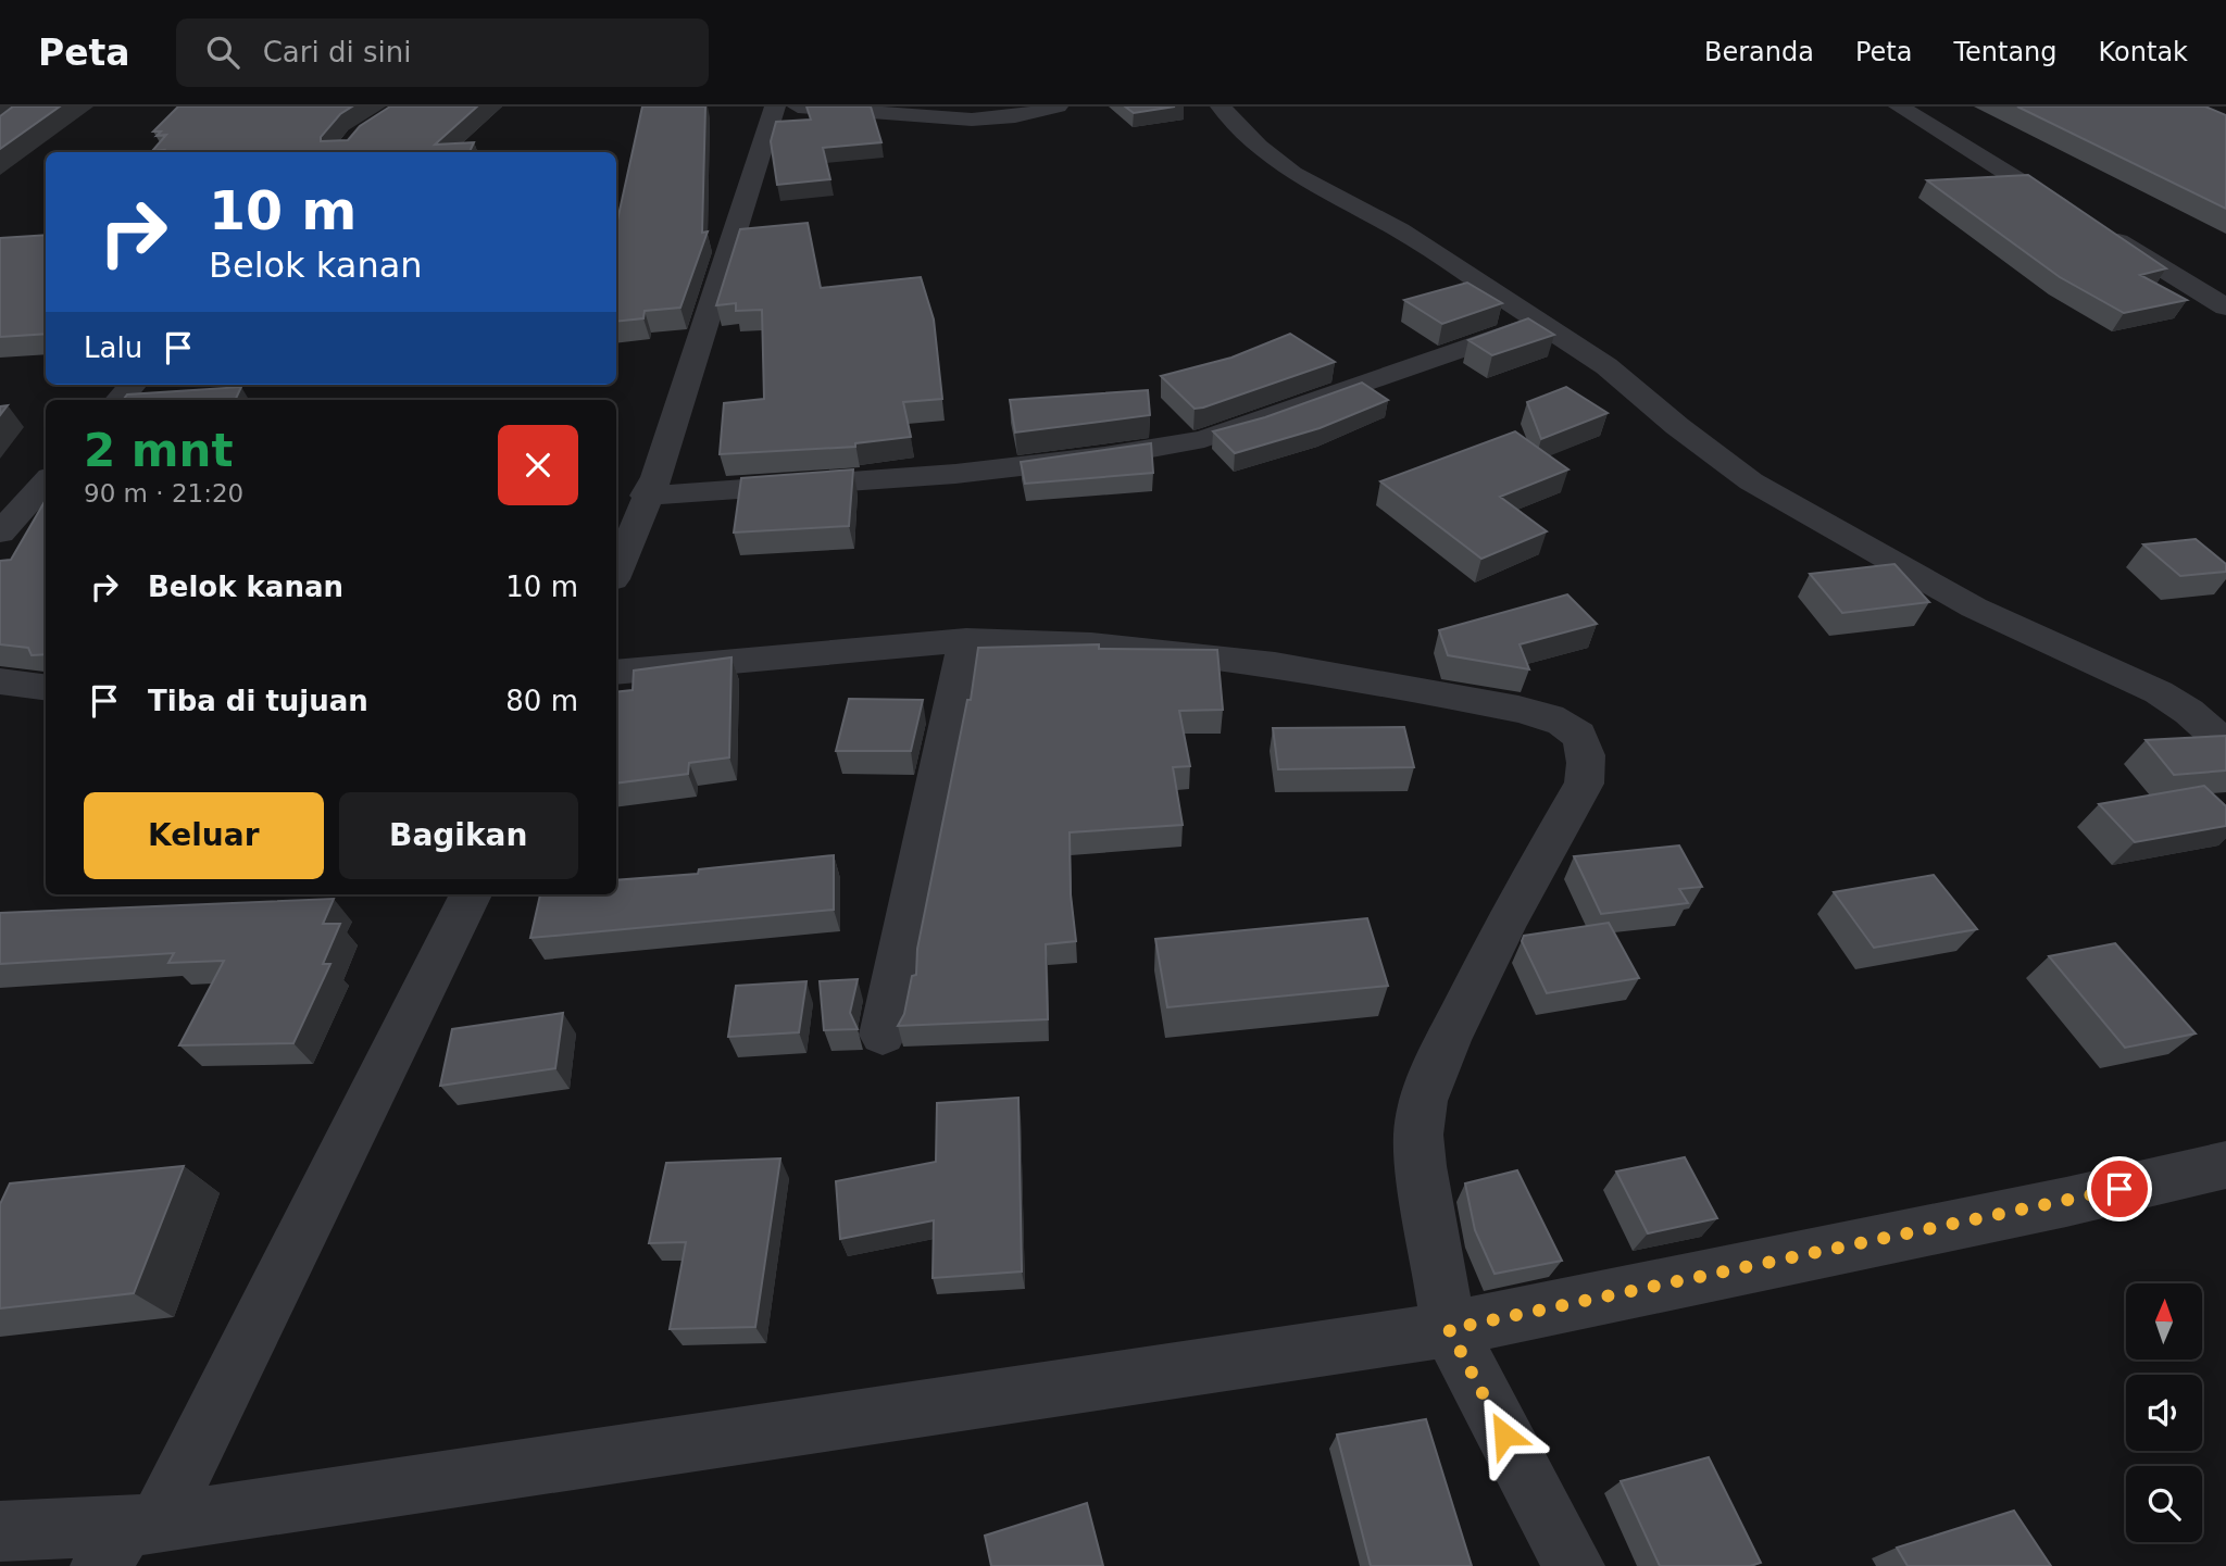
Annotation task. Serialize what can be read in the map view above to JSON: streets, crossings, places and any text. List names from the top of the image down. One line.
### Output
{"north":"top","page":{"header":"Peta","search":"Cari di sini","nav":["Beranda","Peta","Tentang","Kontak"],"turn":["10 m","Belok kanan"],"then":"Lalu","heading":["2 mnt","90 m · 21:20"],"list":[{"name":"Belok kanan","value":"10 m"},{"name":"Tiba di tujuan","value":"80 m"}],"buttons":["Keluar","Bagikan"]}}
